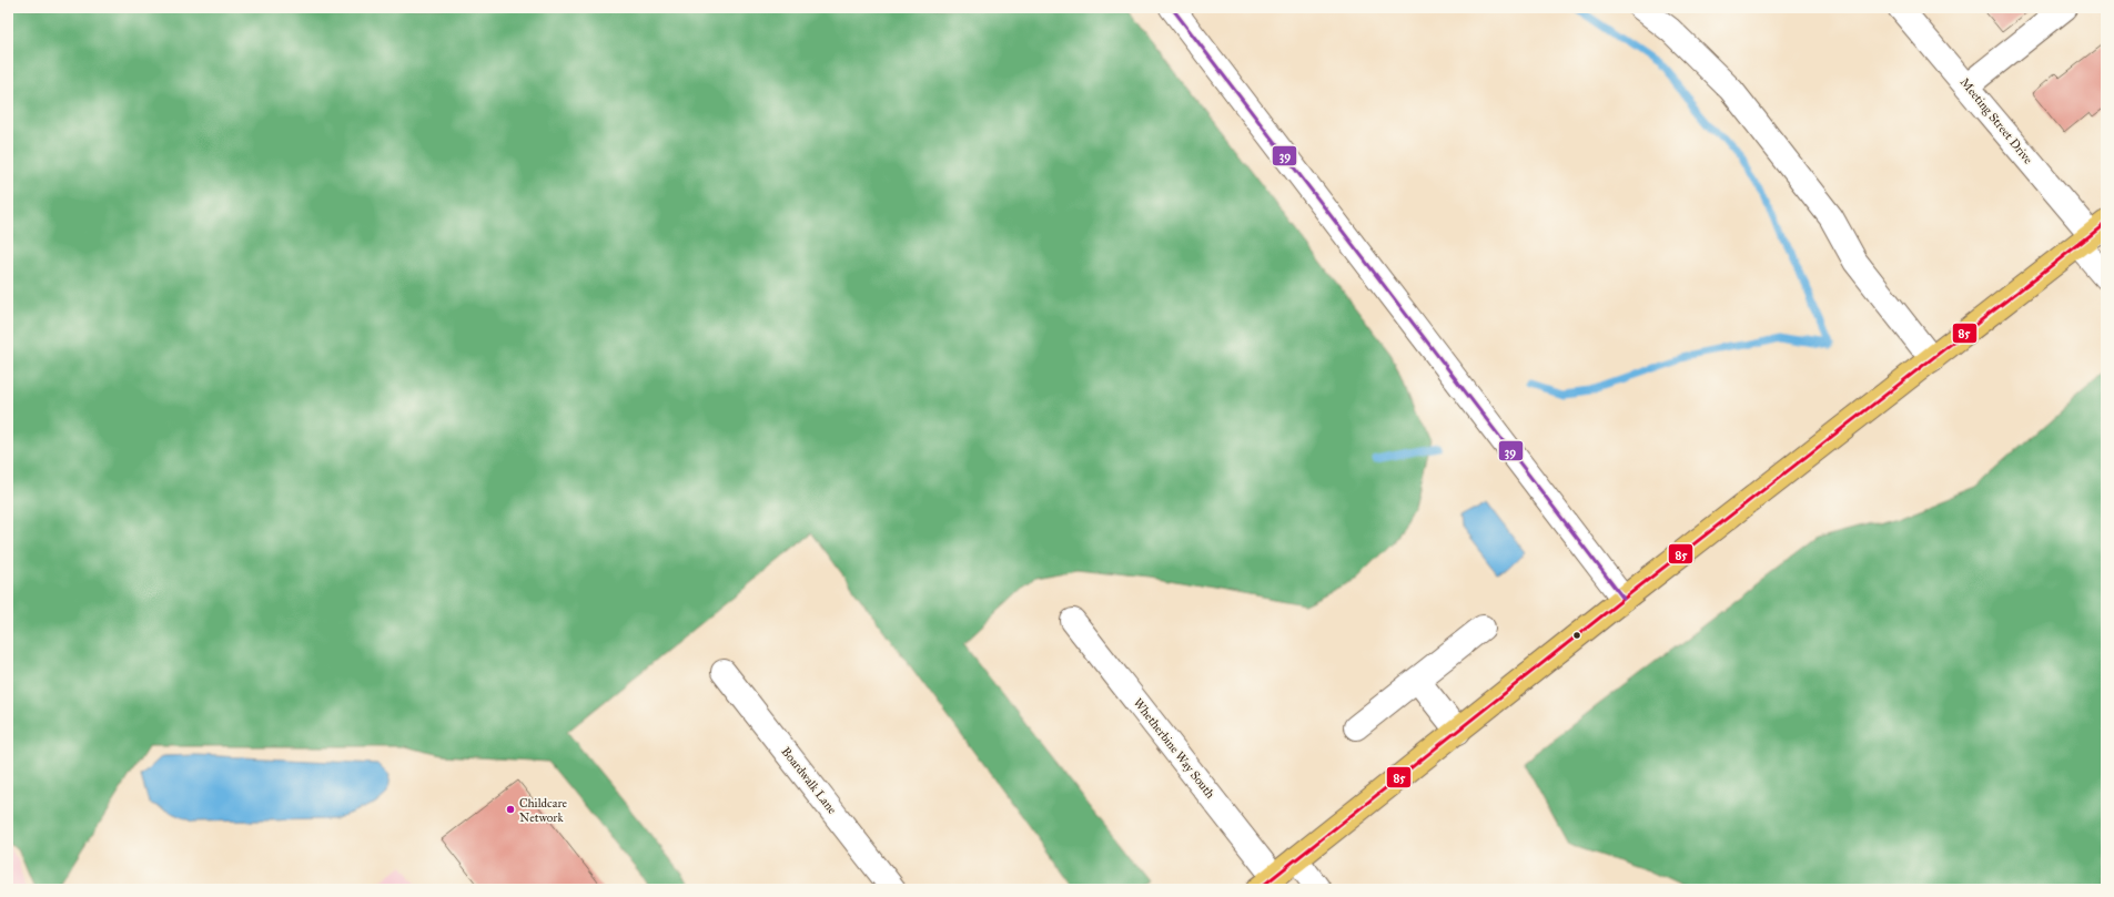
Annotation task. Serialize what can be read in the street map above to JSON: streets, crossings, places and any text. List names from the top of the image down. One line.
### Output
{"streets":{"street":["Meeting Street Drive","Whetherbine Way South","Boardwalk Lane"]},"places":["Childcare Network"],"lines":["transit line 39","transit line 85"]}
